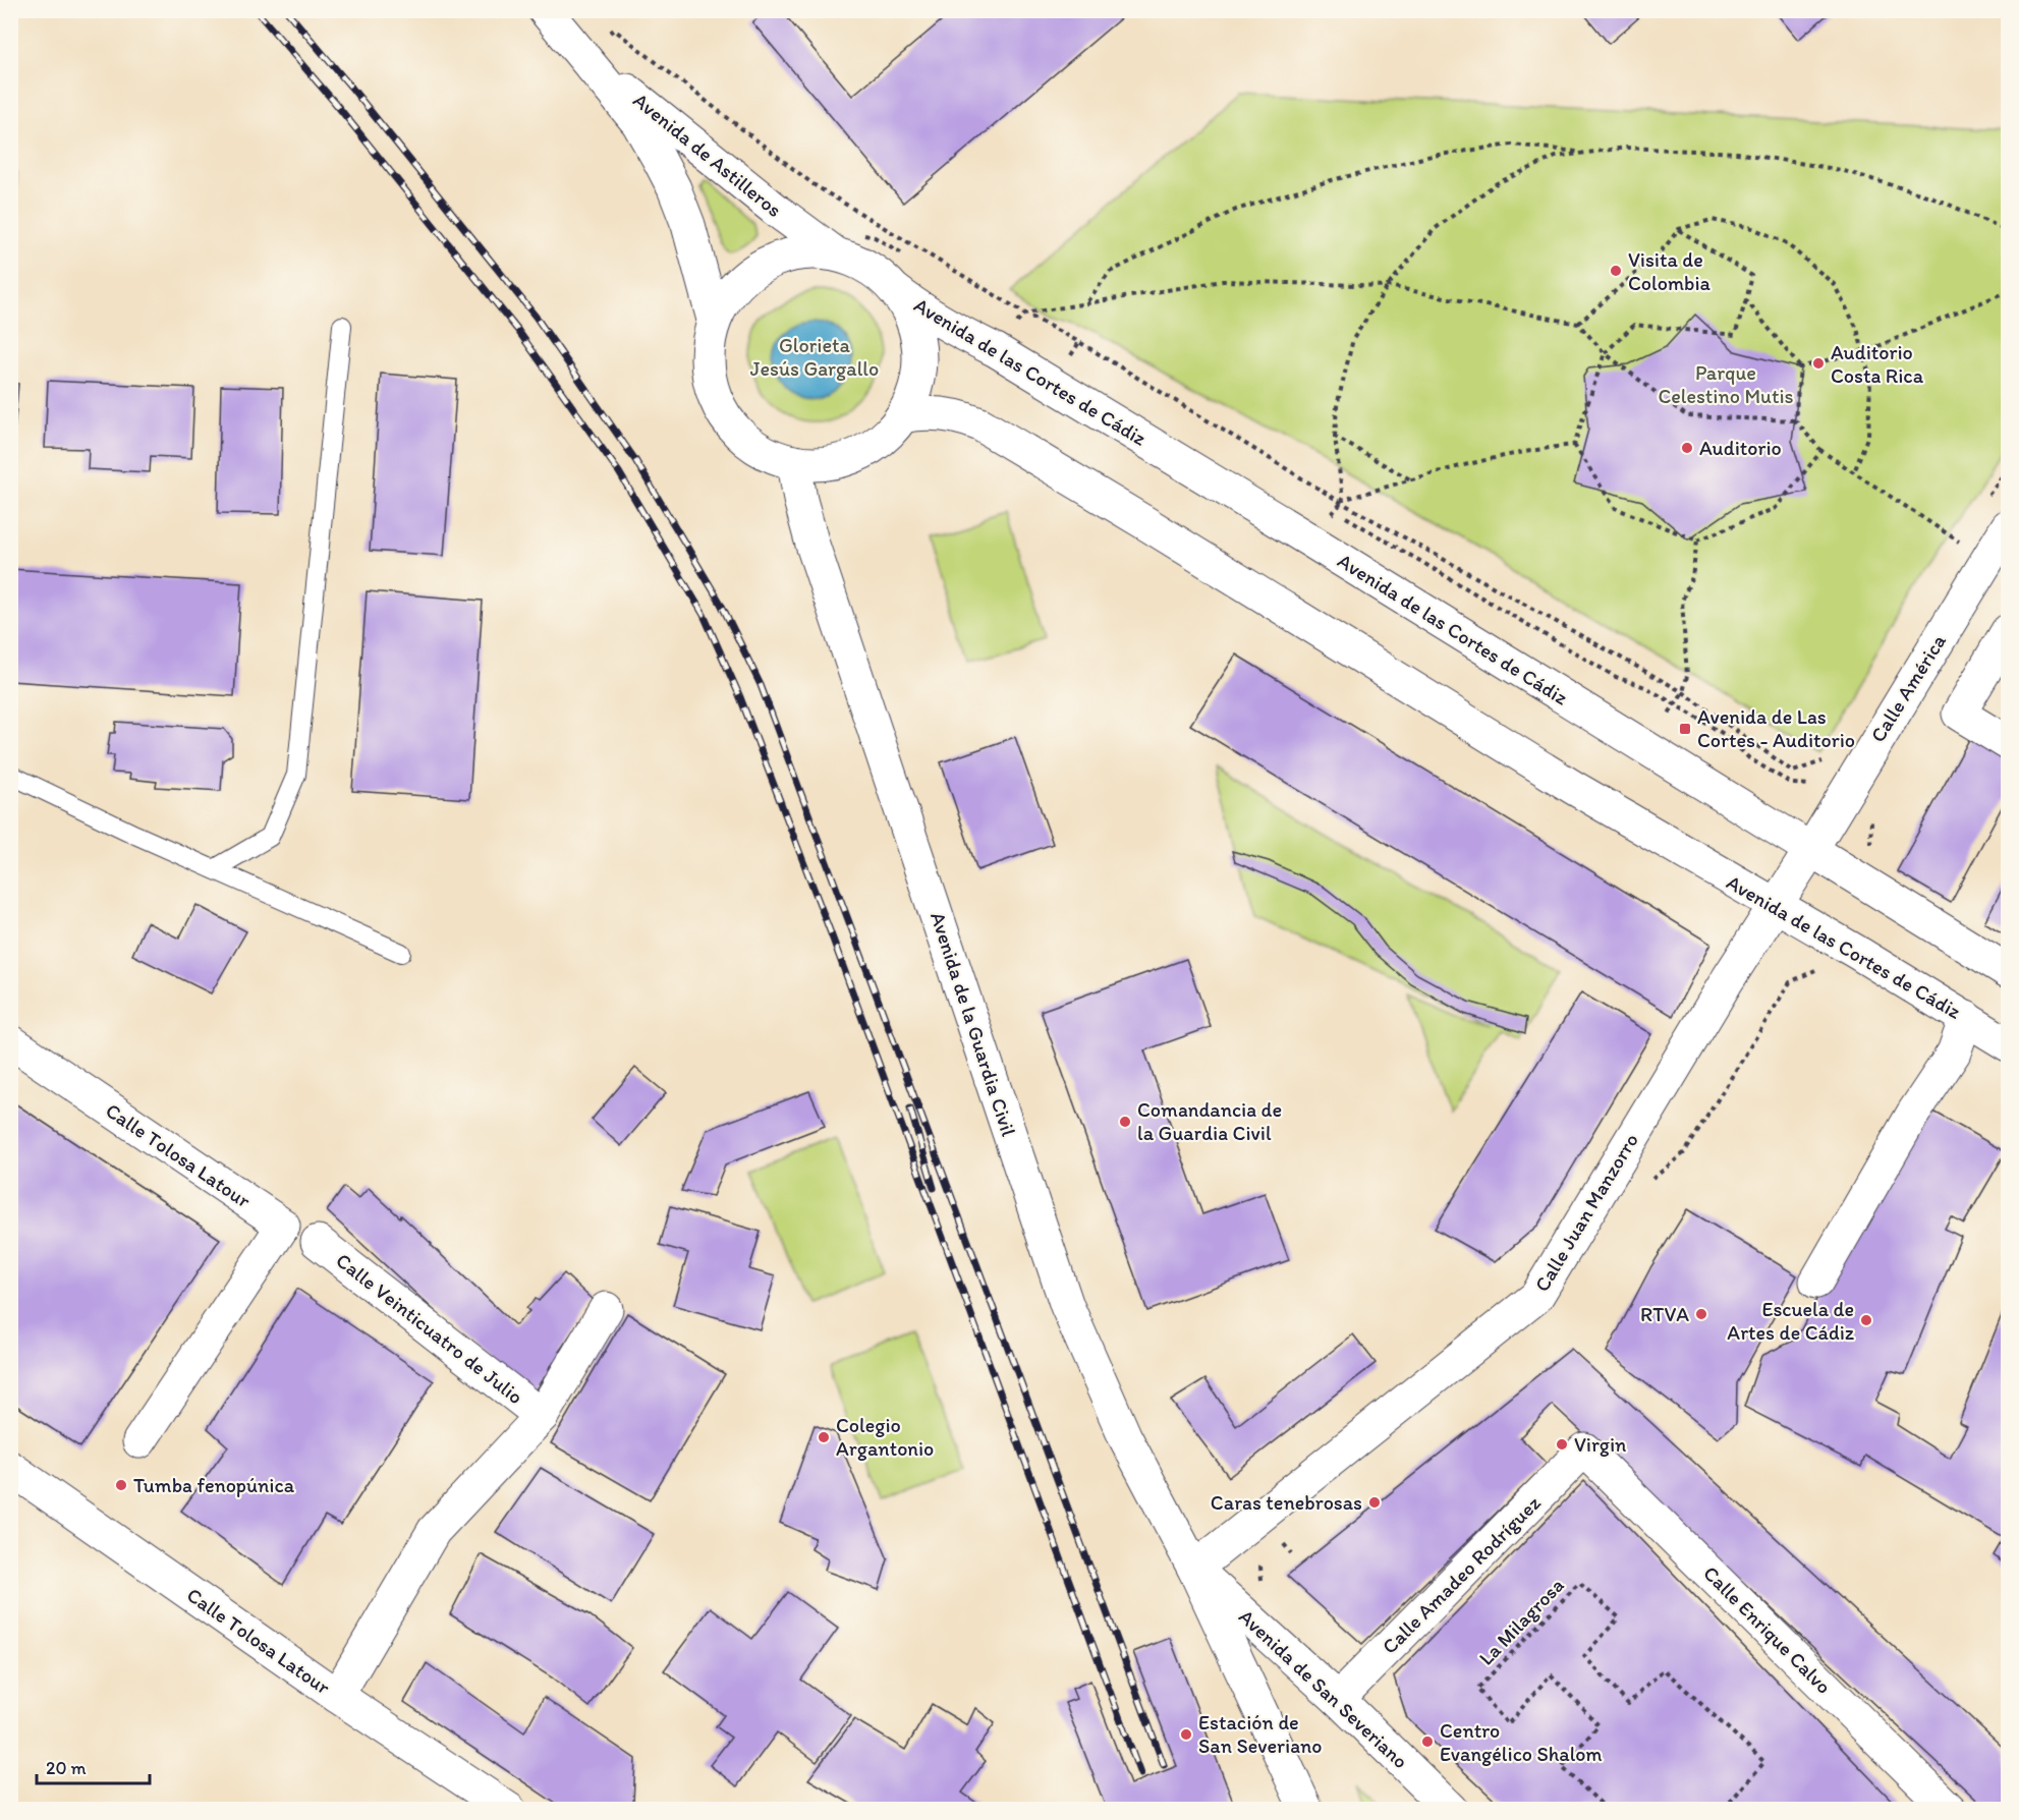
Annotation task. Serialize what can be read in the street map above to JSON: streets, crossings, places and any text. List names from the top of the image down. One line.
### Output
{"streets":{"main road":["Avenida de Astilleros","Avenida de las Cortes de Cádiz","Calle América","Avenida de la Guardia Civil","Calle Tolosa Latour","Calle Juan Manzorro","Calle Veinticuatro de Julio","Calle Amadeo Rodríguez","Calle Enrique Calvo","Avenida de San Severiano"],"path":["La Milagrosa"]},"crossings":[["Avenida de Astilleros","Avenida de las Cortes de Cádiz"],["Avenida de Astilleros","Avenida de la Guardia Civil"],["Avenida de las Cortes de Cádiz","Calle América"],["Avenida de las Cortes de Cádiz","Avenida de la Guardia Civil"],["Avenida de las Cortes de Cádiz","Calle Juan Manzorro"],["Calle América","Calle Juan Manzorro"],["Avenida de la Guardia Civil","Calle Juan Manzorro"],["Avenida de la Guardia Civil","Avenida de San Severiano"],["Calle Tolosa Latour","Calle Veinticuatro de Julio"],["Calle Juan Manzorro","Avenida de San Severiano"],["Calle Amadeo Rodríguez","Calle Enrique Calvo"],["Calle Amadeo Rodríguez","Avenida de San Severiano"]],"parks":["Glorieta Jesús Gargallo","Parque Celestino Mutis"],"places":{"other":["Visita de Colombia","Auditorio Costa Rica","Auditorio","Comandancia de la Guardia Civil","RTVA","Escuela de Artes de Cádiz","Colegio Argantonio","Virgin","Tumba fenopúnica","Caras tenebrosas","Estación de San Severiano","Centro Evangélico Shalom"],"transit":["Avenida de Las Cortes - Auditorio"]},"scale_bar":"20 m"}
